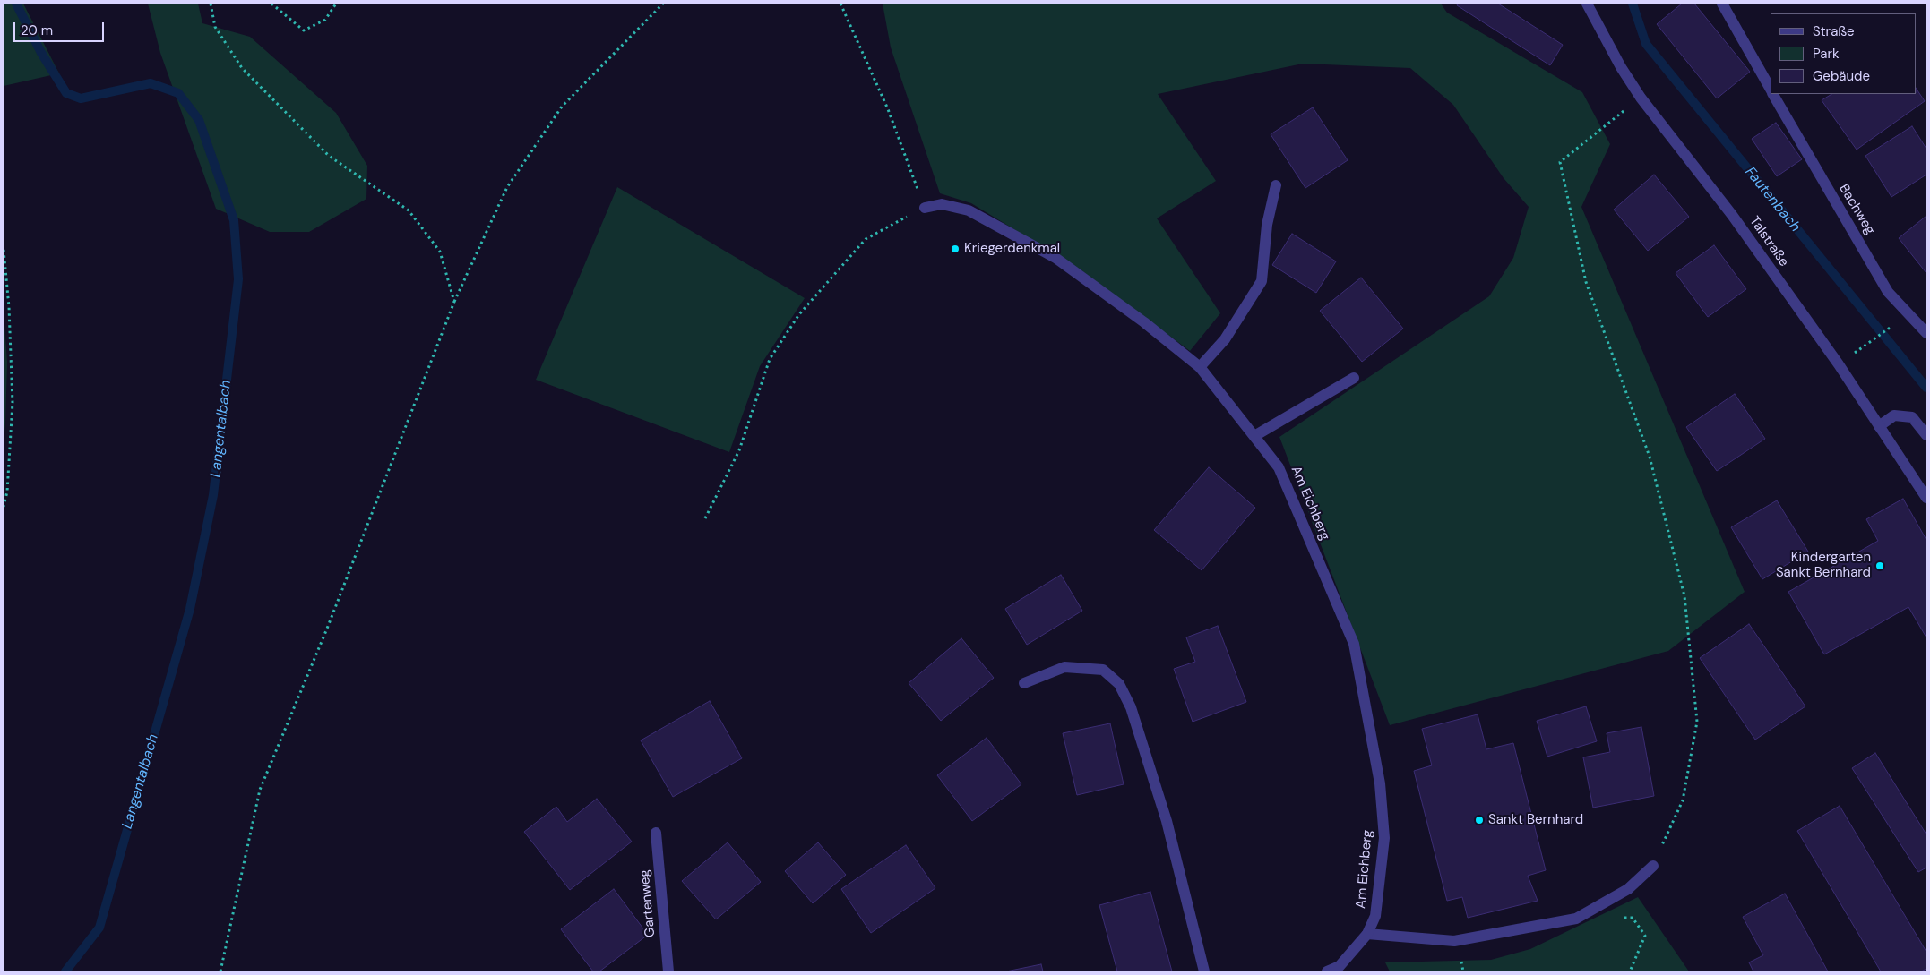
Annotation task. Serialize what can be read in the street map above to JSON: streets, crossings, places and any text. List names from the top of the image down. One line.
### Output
{"streets":{"street":["Bachweg","Talstraße","Am Eichberg","Gartenweg"]},"water":["Fautenbach","Langentalbach"],"places":["Kriegerdenkmal","Kindergarten Sankt Bernhard","Sankt Bernhard"],"legend":["Straße","Park","Gebäude"],"scale_bar":"20 m"}
